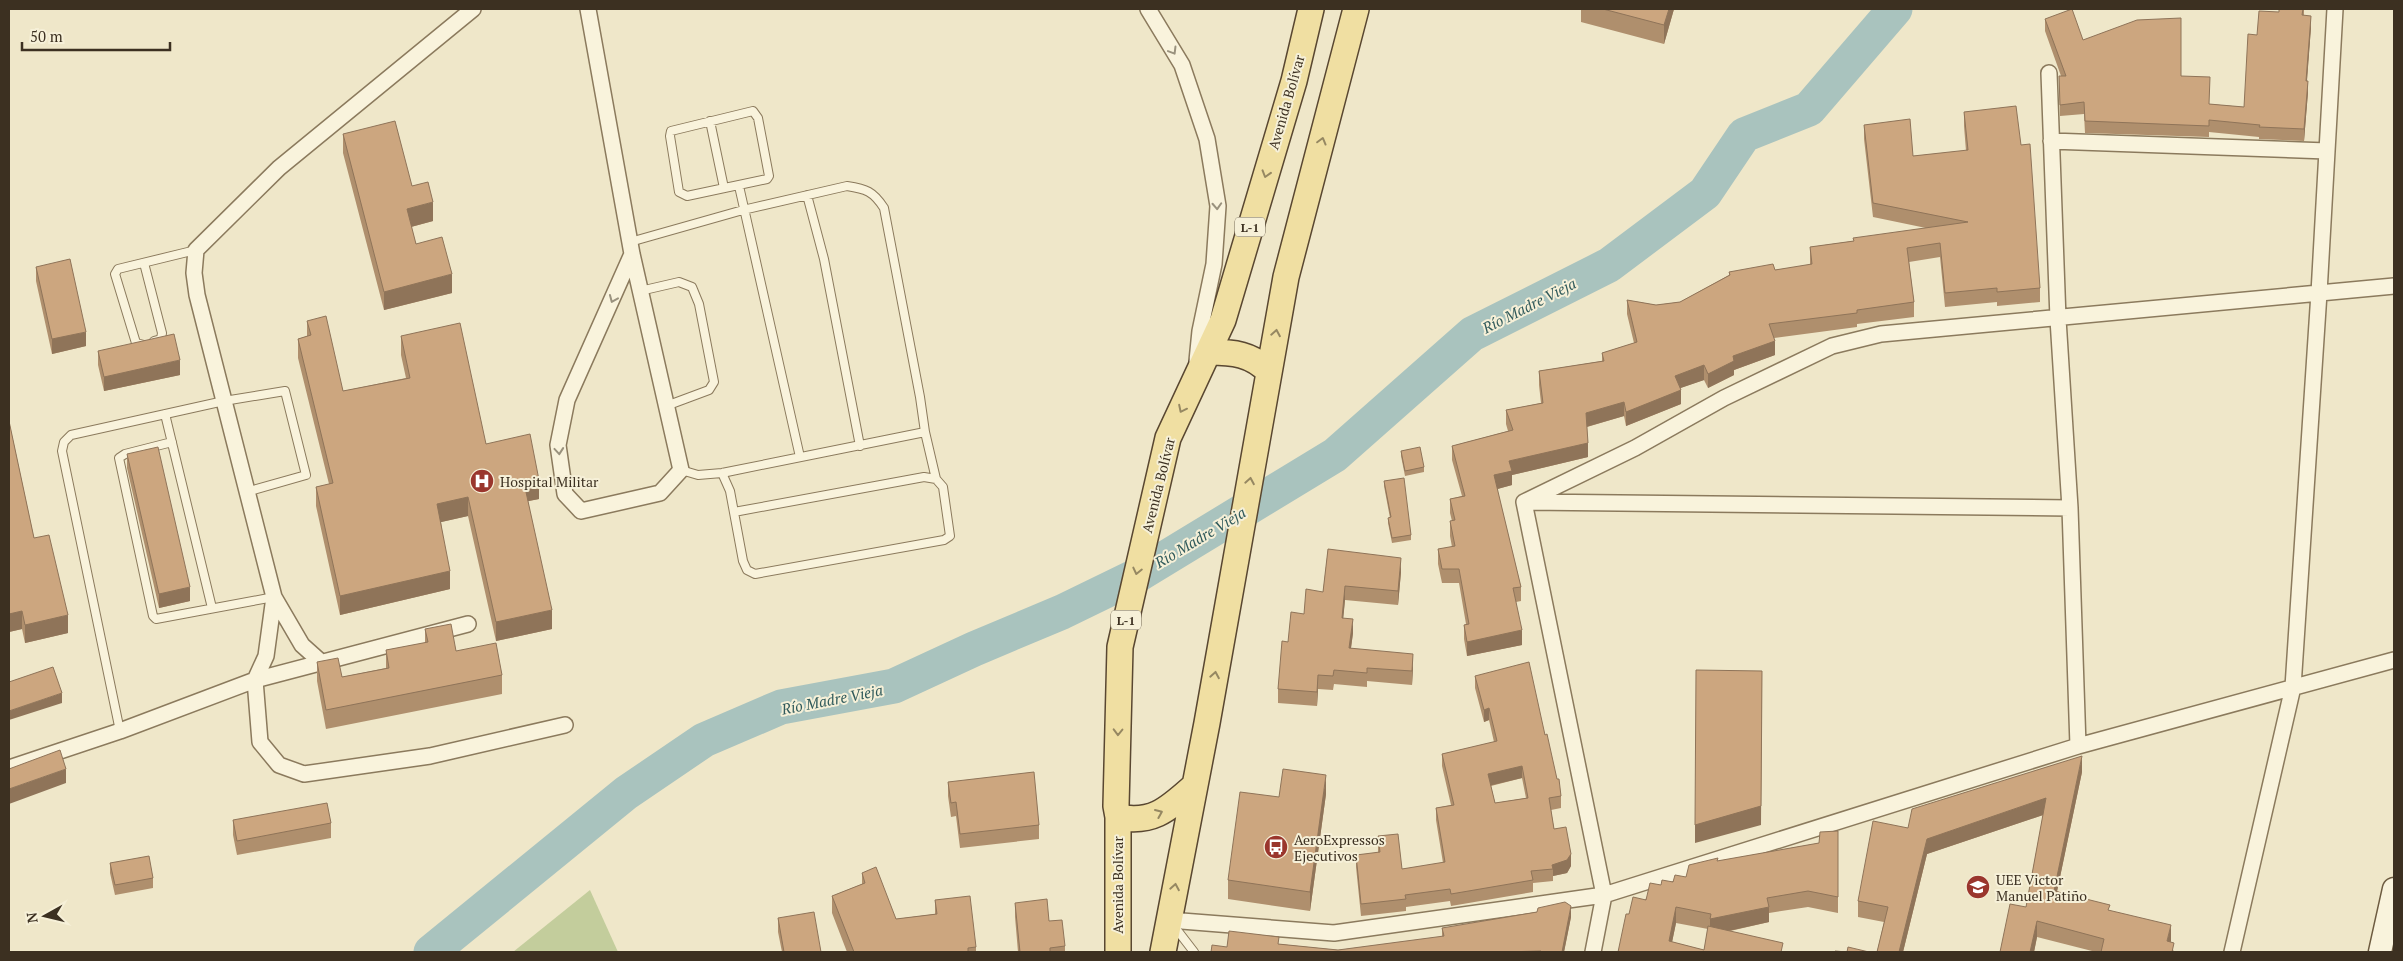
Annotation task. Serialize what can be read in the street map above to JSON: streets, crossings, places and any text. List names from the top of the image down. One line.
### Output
{"streets":{"main road":["Avenida Bolívar","L-1"]},"water":["Río Madre Vieja"],"places":{"hospital":["Hospital Militar"],"bus stop":["AeroExpressos Ejecutivos"],"school or university":["UEE Victor Manuel Patiño"]},"scale_bar":"50 m","north":"left"}
